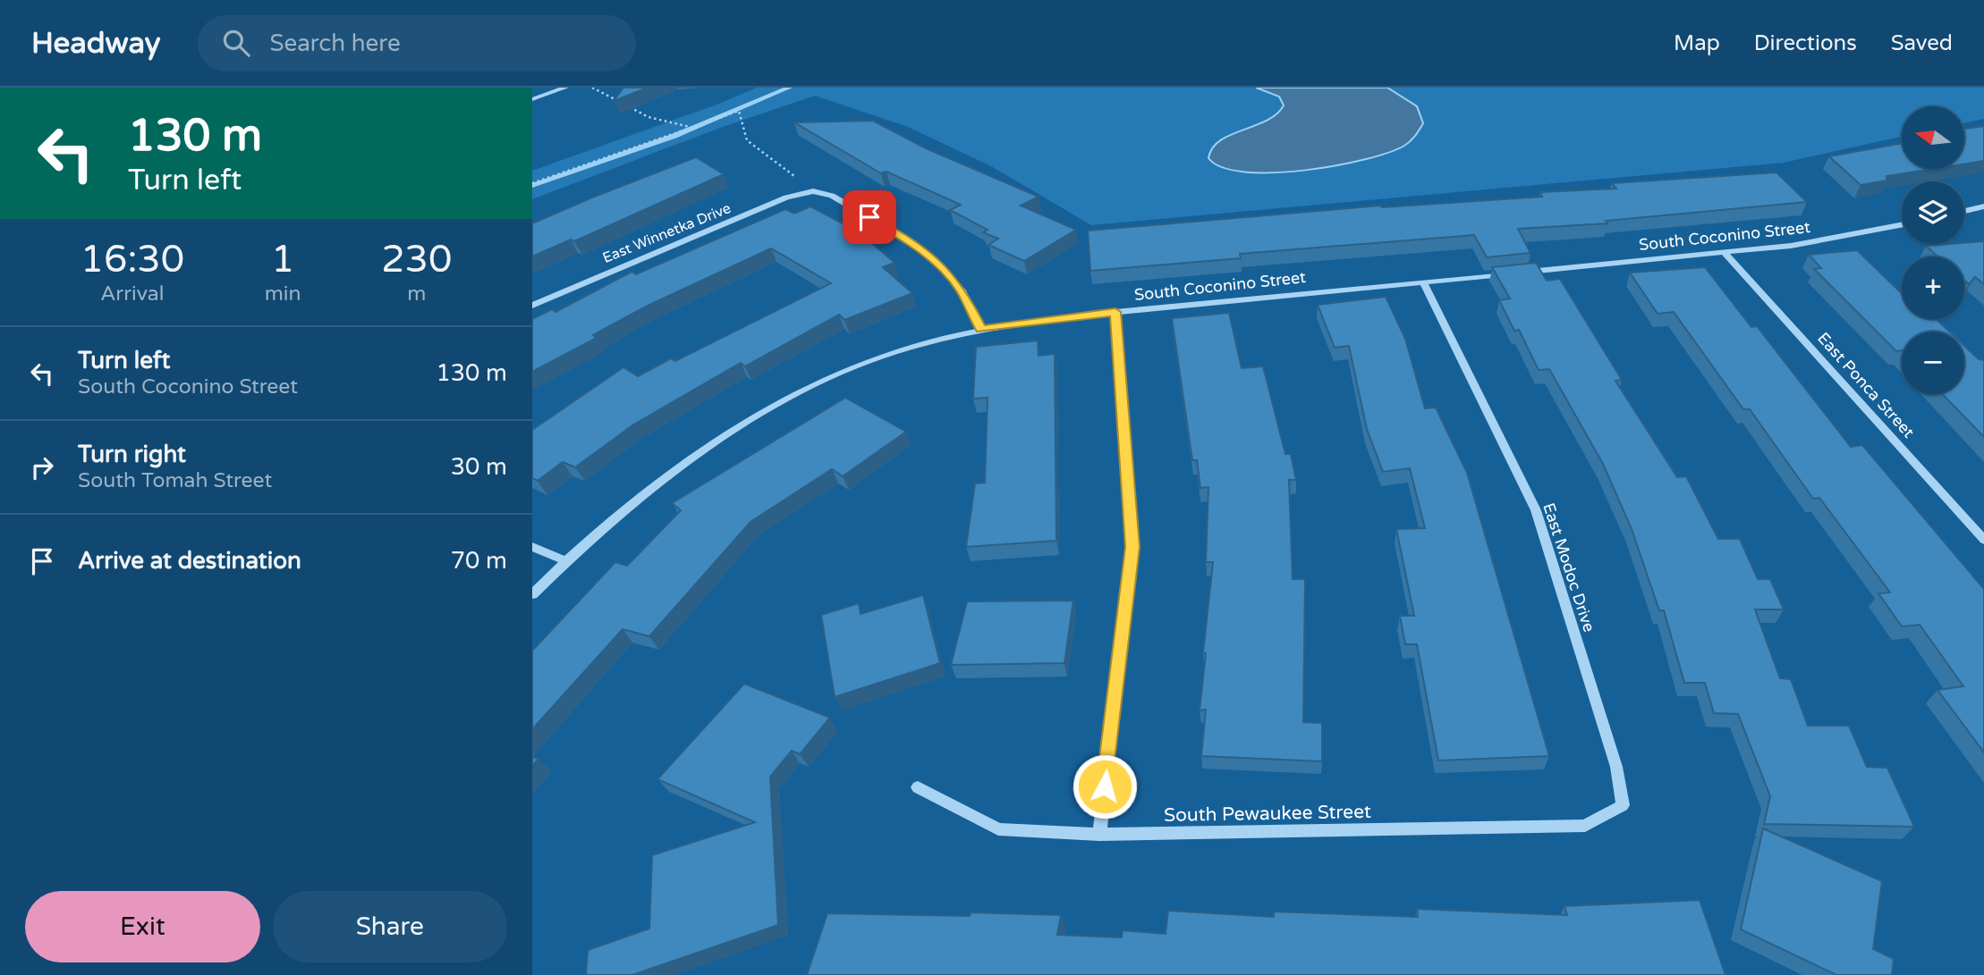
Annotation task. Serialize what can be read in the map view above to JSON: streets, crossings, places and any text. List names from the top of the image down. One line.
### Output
{"streets":{"street":["East Winnetka Drive","South Coconino Street","East Ponca Street","East Modoc Drive","South Pewaukee Street"]},"crossings":[["South Coconino Street","East Ponca Street"],["South Coconino Street","East Modoc Drive"],["East Modoc Drive","South Pewaukee Street"]],"north":"left","page":{"header":"Headway","search":"Search here","nav":["Map","Directions","Saved"],"turn":["130 m","Turn left"],"map_buttons":["+","−"],"eta":["16:30","Arrival","1","min","230","m"],"list":[{"name":"Turn left","note":"South Coconino Street","value":"130 m"},{"name":"Turn right","note":"South Tomah Street","value":"30 m"},{"name":"Arrive at destination","value":"70 m"}],"buttons":["Exit","Share"]}}
